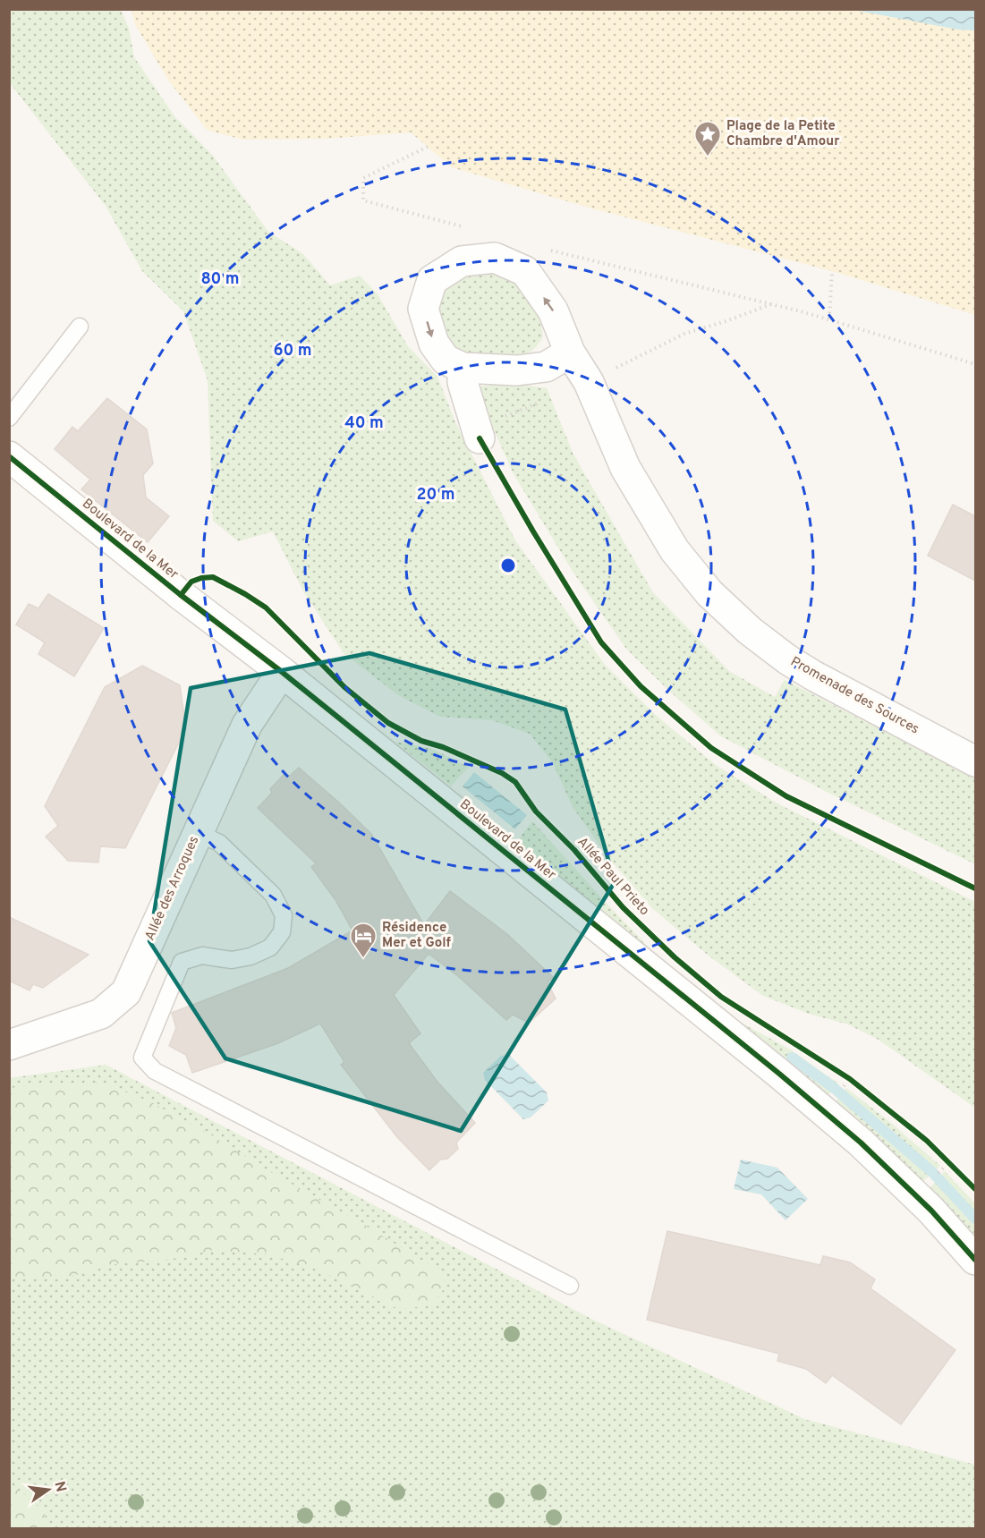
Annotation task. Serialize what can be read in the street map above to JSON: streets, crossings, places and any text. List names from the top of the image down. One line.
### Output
{"streets":{"street":["Boulevard de la Mer","Promenade des Sources","Allée des Arroques"],"cycle path":["Allée Paul Prieto"]},"crossings":[["Boulevard de la Mer","Allée des Arroques"]],"places":{"place":["Plage de la Petite Chambre d'Amour"],"hotel":["Résidence Mer et Golf"]},"north":"right","rings":["80 m","60 m","40 m","20 m"]}
